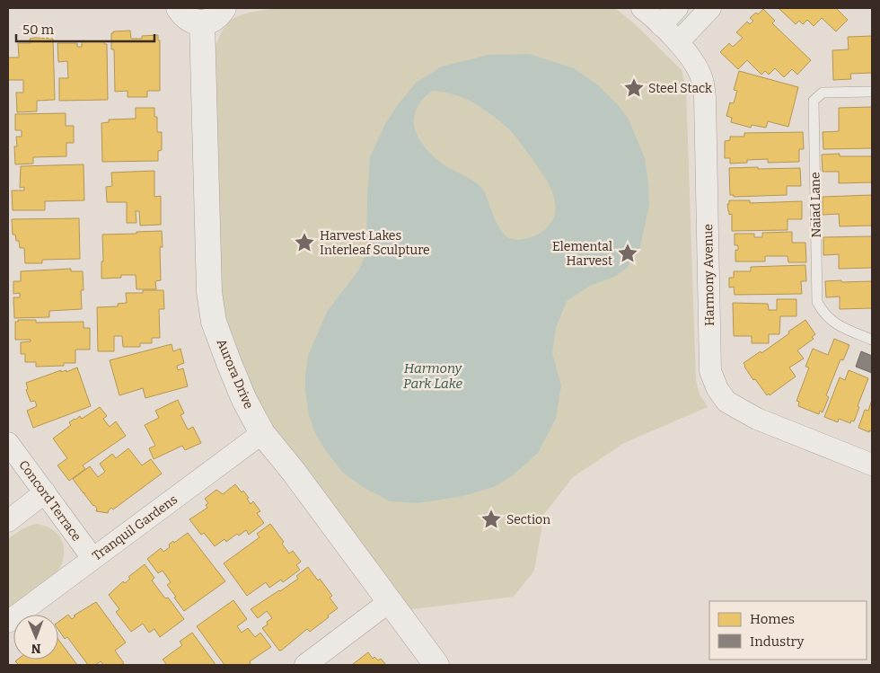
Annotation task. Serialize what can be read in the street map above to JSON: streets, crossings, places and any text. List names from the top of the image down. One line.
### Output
{"streets":{"street":["Harmony Avenue","Aurora Drive","Concord Terrace","Tranquil Gardens"],"lane":["Naiad Lane"]},"crossings":[["Aurora Drive","Tranquil Gardens"],["Concord Terrace","Tranquil Gardens"]],"water":["Harmony Park Lake"],"places":{"place":["Steel Stack","Harvest Lakes Interleaf Sculpture","Elemental Harvest","Section"]},"legend":["Homes","Industry"],"scale_bar":"50 m","north":"bottom"}
